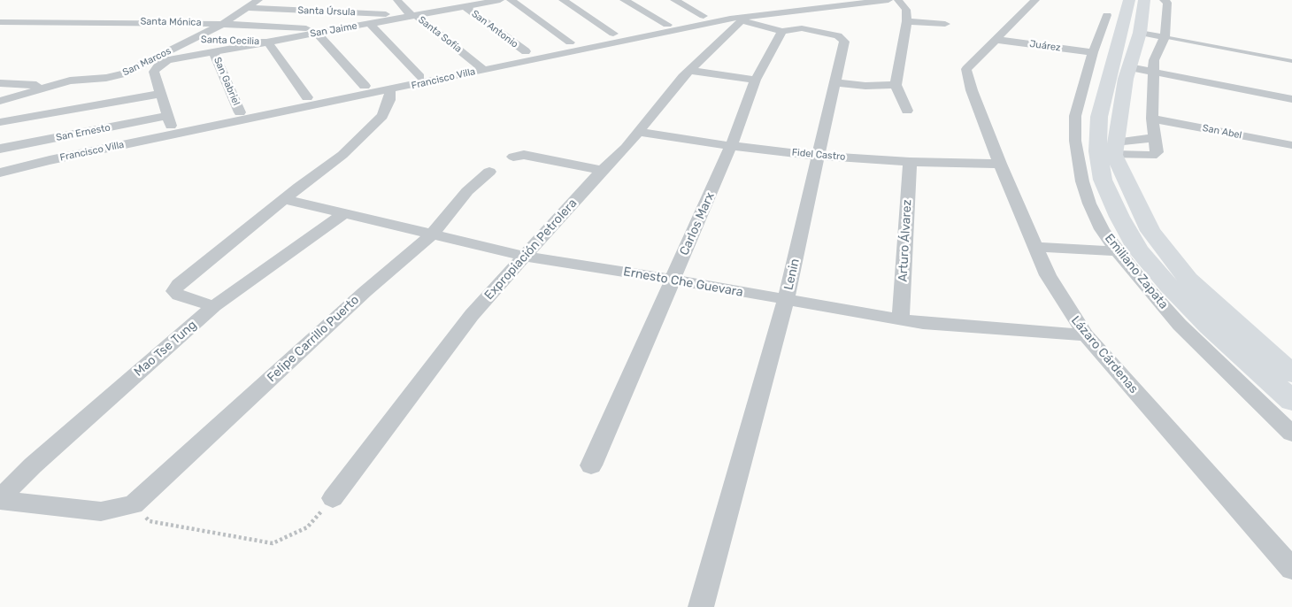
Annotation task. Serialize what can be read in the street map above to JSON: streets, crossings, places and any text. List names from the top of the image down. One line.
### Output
{"streets":{"street":["Santa Úrsula","Santa Mónica","San Antonio","San Jaime","Santa Sofía","Santa Cecilia","Juárez","San Marcos","Francisco Villa","San Gabriel","San Abel","San Ernesto","Fidel Castro","Carlos Marx","Arturo Álvarez","Expropiación Petrolera","Emiliano Zapata","Lenin","Ernesto Che Guevara","Felipe Carrillo Puerto","Mao Tse Tung","Lázaro Cárdenas"]},"crossings":[["Santa Úrsula","San Jaime"],["Santa Úrsula","Santa Sofía"],["Santa Úrsula","San Marcos"],["Santa Mónica","San Jaime"],["Santa Mónica","San Marcos"],["San Antonio","San Jaime"],["San Jaime","Santa Sofía"],["San Jaime","Santa Cecilia"],["San Jaime","San Gabriel"],["San Jaime","San Ernesto"],["Santa Sofía","Francisco Villa"],["Santa Cecilia","San Marcos"],["Juárez","Emiliano Zapata"],["Juárez","Lázaro Cárdenas"],["Francisco Villa","Expropiación Petrolera"],["Francisco Villa","Lenin"],["Fidel Castro","Carlos Marx"],["Fidel Castro","Arturo Álvarez"],["Fidel Castro","Expropiación Petrolera"],["Fidel Castro","Lenin"],["Fidel Castro","Lázaro Cárdenas"],["Carlos Marx","Lenin"],["Carlos Marx","Ernesto Che Guevara"],["Arturo Álvarez","Ernesto Che Guevara"],["Expropiación Petrolera","Lenin"],["Expropiación Petrolera","Ernesto Che Guevara"],["Lenin","Ernesto Che Guevara"],["Ernesto Che Guevara","Felipe Carrillo Puerto"],["Ernesto Che Guevara","Mao Tse Tung"],["Ernesto Che Guevara","Lázaro Cárdenas"],["Felipe Carrillo Puerto","Mao Tse Tung"]]}
